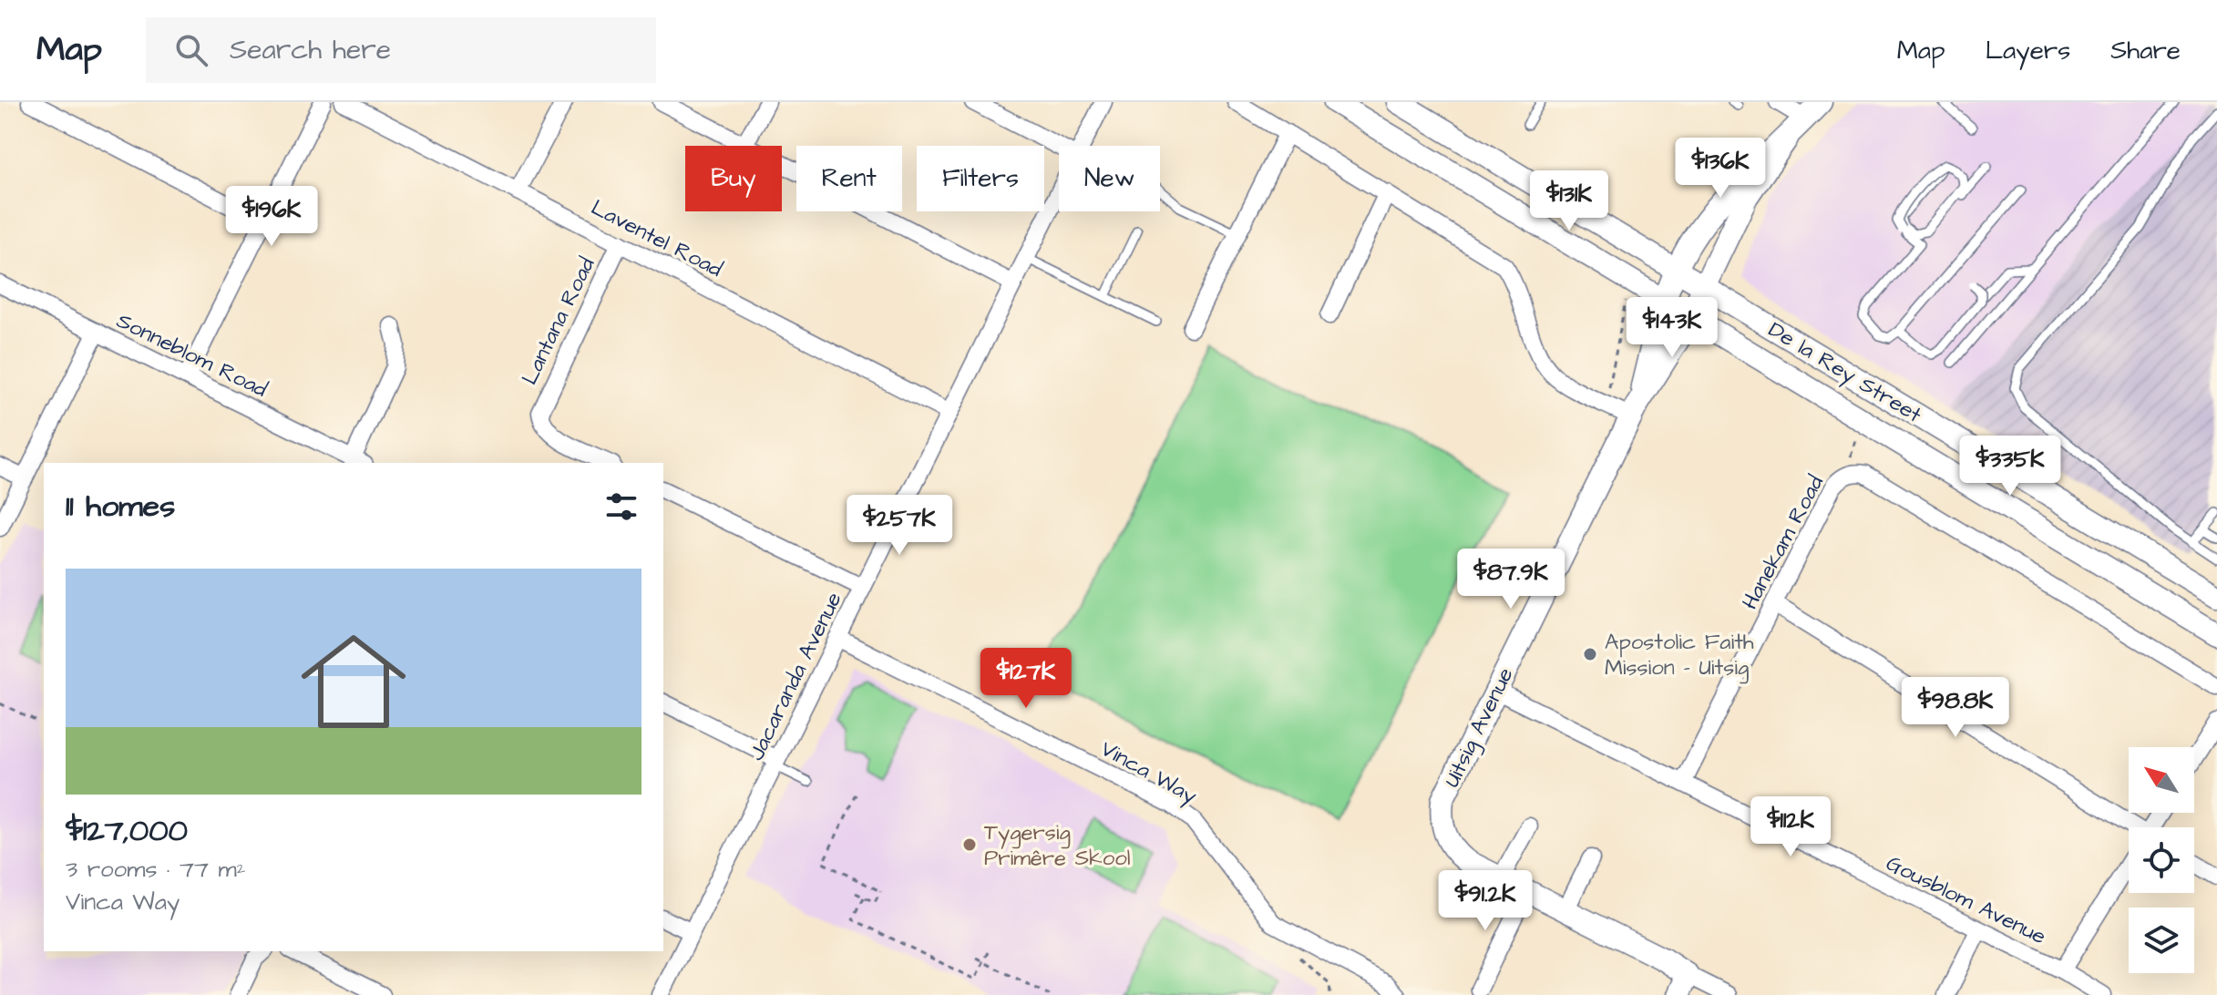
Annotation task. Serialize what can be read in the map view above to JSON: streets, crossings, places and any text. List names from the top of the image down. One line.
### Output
{"streets":{"main road":["De la Rey Street","Uitsig Avenue"],"street":["Laventel Road","Lantana Road","Sonneblom Road","Hanekam Road","Jacaranda Avenue","Vinca Way","Gousblom Avenue"]},"crossings":[["Laventel Road","Lantana Road"],["Laventel Road","Jacaranda Avenue"],["De la Rey Street","Uitsig Avenue"],["Hanekam Road","Gousblom Avenue"],["Jacaranda Avenue","Vinca Way"],["Uitsig Avenue","Gousblom Avenue"]],"places":["Apostolic Faith Mission - Uitsig","Tygersig Primêre Skool"],"north":"top left","page":{"header":"Map","search":"Search here","nav":["Map","Layers","Share"],"price":["$136K","$131K","$196K","$143K","$335K","$257K","$87.9K","$127K","$98.8K","$112K","$91.2K"],"chip":["Buy","Rent","Filters","New"],"heading":"11 homes","list":[{"name":"$127,000","note":"3 rooms · 77 m² · Vinca Way"}]}}
